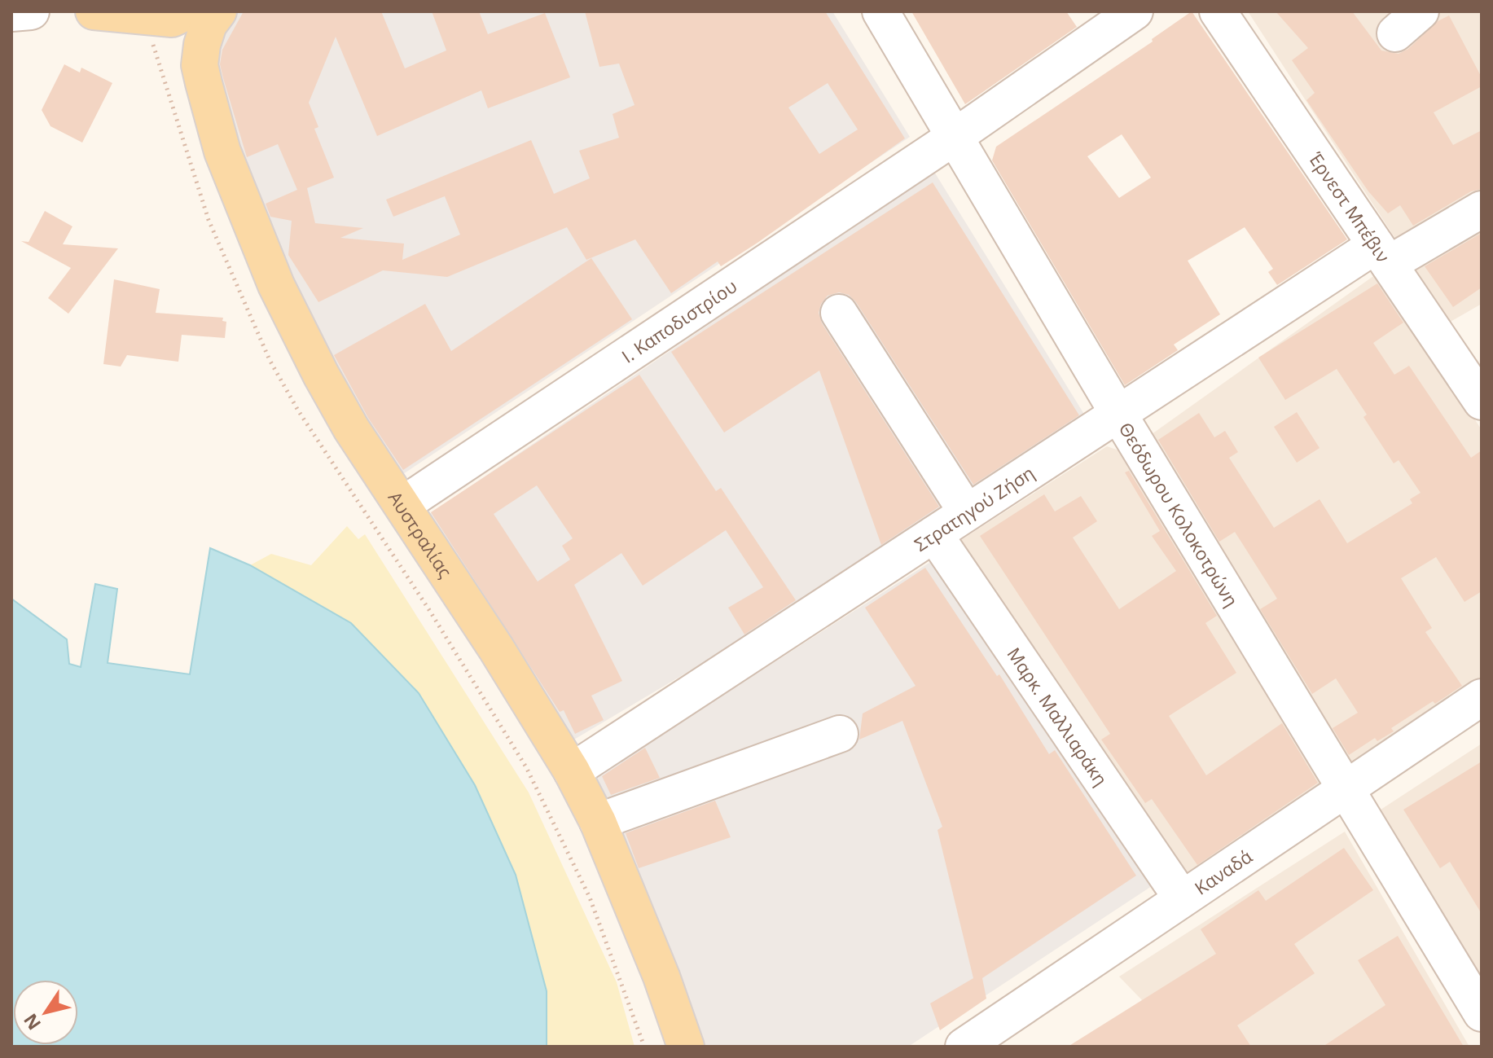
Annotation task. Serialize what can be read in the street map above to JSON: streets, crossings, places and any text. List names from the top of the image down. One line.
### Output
{"streets":{"main road":["Αυστραλίας"],"street":["Έρνεστ Μπέβιν","Ι. Καποδιστρίου","Στρατηγού Ζήση","Θεόδωρου Κολοκοτρώνη","Μαρκ. Μαλλιαράκη","Καναδά"]},"crossings":[["Έρνεστ Μπέβιν","Στρατηγού Ζήση"],["Ι. Καποδιστρίου","Θεόδωρου Κολοκοτρώνη"],["Ι. Καποδιστρίου","Αυστραλίας"],["Στρατηγού Ζήση","Θεόδωρου Κολοκοτρώνη"],["Στρατηγού Ζήση","Αυστραλίας"],["Στρατηγού Ζήση","Μαρκ. Μαλλιαράκη"],["Θεόδωρου Κολοκοτρώνη","Καναδά"],["Μαρκ. Μαλλιαράκη","Καναδά"]],"north":"bottom left"}
